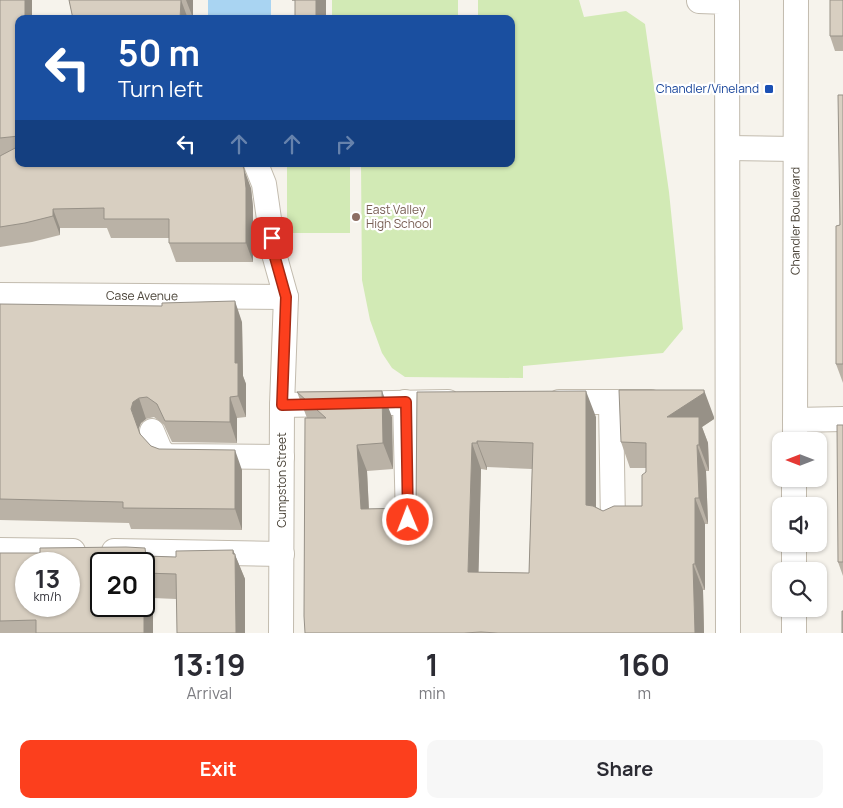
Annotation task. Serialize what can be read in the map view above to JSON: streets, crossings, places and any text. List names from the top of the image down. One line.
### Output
{"streets":{"street":["Chandler Boulevard","Case Avenue","Cumpston Street"]},"crossings":[["Case Avenue","Cumpston Street"]],"places":{"transit":["Chandler/Vineland"],"other":["East Valley High School"]},"north":"left","page":{"turn":["50 m","Turn left"],"speed":"13 km/h","limit":"20","eta":["13:19","Arrival","1","min","160","m"],"buttons":["Exit","Share"]}}
